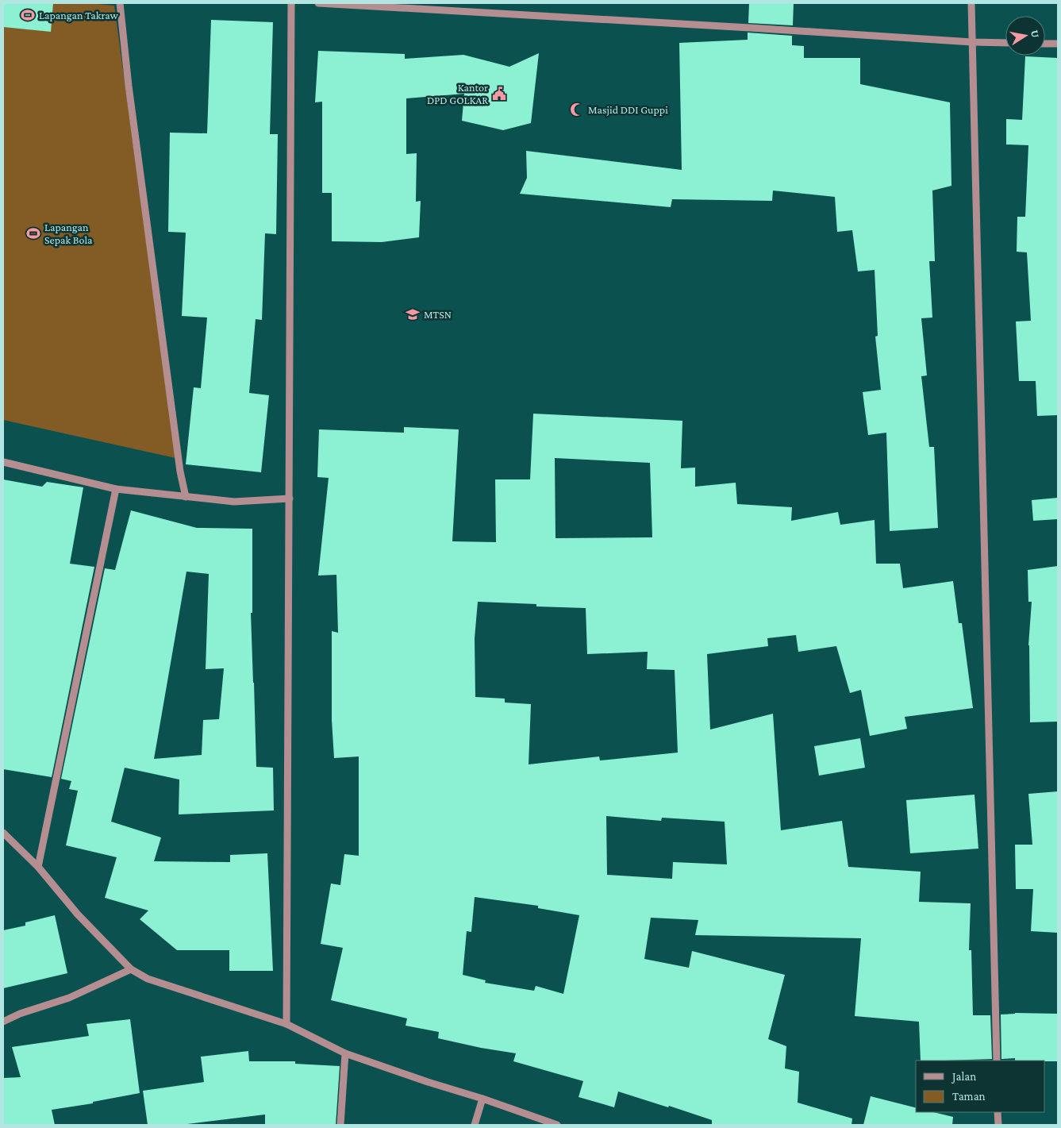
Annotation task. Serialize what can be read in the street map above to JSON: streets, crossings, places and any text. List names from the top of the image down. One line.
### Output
{"places":{"sports":["Lapangan Takraw","Lapangan Sepak Bola"],"public building":["Kantor DPD GOLKAR"],"mosque":["Masjid DDI Guppi"],"school or university":["MTSN"]},"legend":["Jalan","Taman"],"north":"right"}
